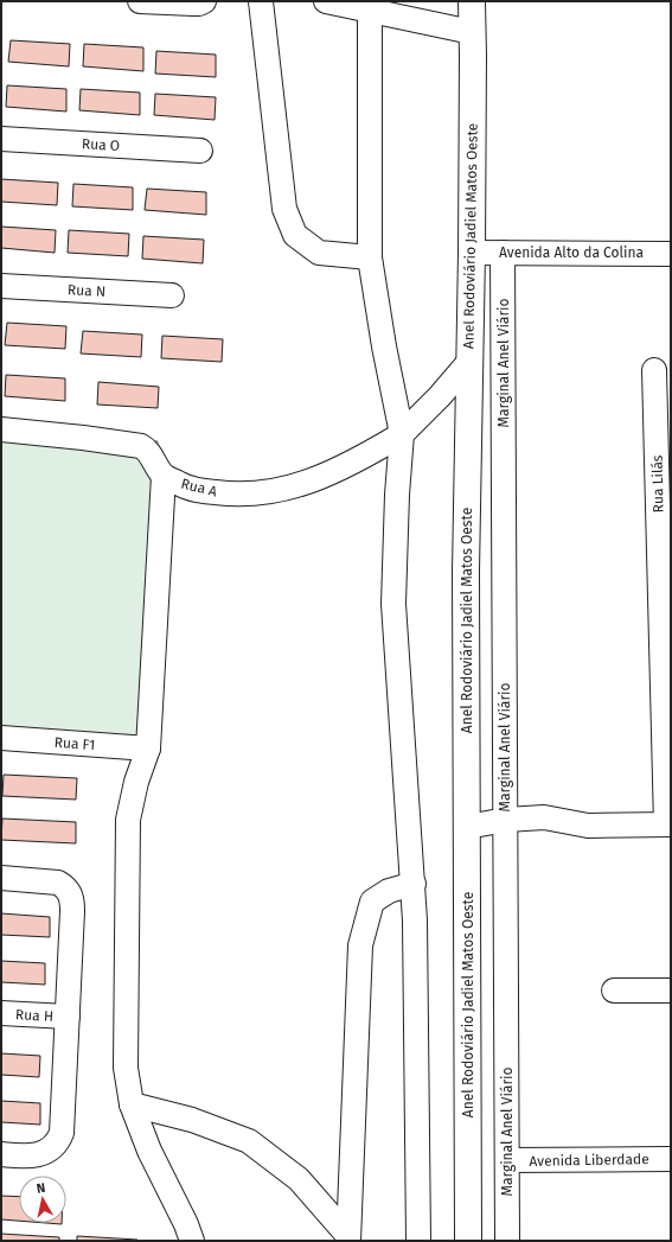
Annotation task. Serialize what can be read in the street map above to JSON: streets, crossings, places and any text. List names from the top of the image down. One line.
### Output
{"streets":{"highway":["Anel Rodoviário Jadiel Matos Oeste"],"street":["Rua O","Avenida Alto da Colina","Rua N","Marginal Anel Viário","Rua Lilás","Rua A","Rua F1","Rua H","Avenida Liberdade"]},"crossings":[["Anel Rodoviário Jadiel Matos Oeste","Avenida Alto da Colina"],["Anel Rodoviário Jadiel Matos Oeste","Rua A"],["Avenida Alto da Colina","Marginal Anel Viário"],["Marginal Anel Viário","Avenida Liberdade"]],"north":"top"}
